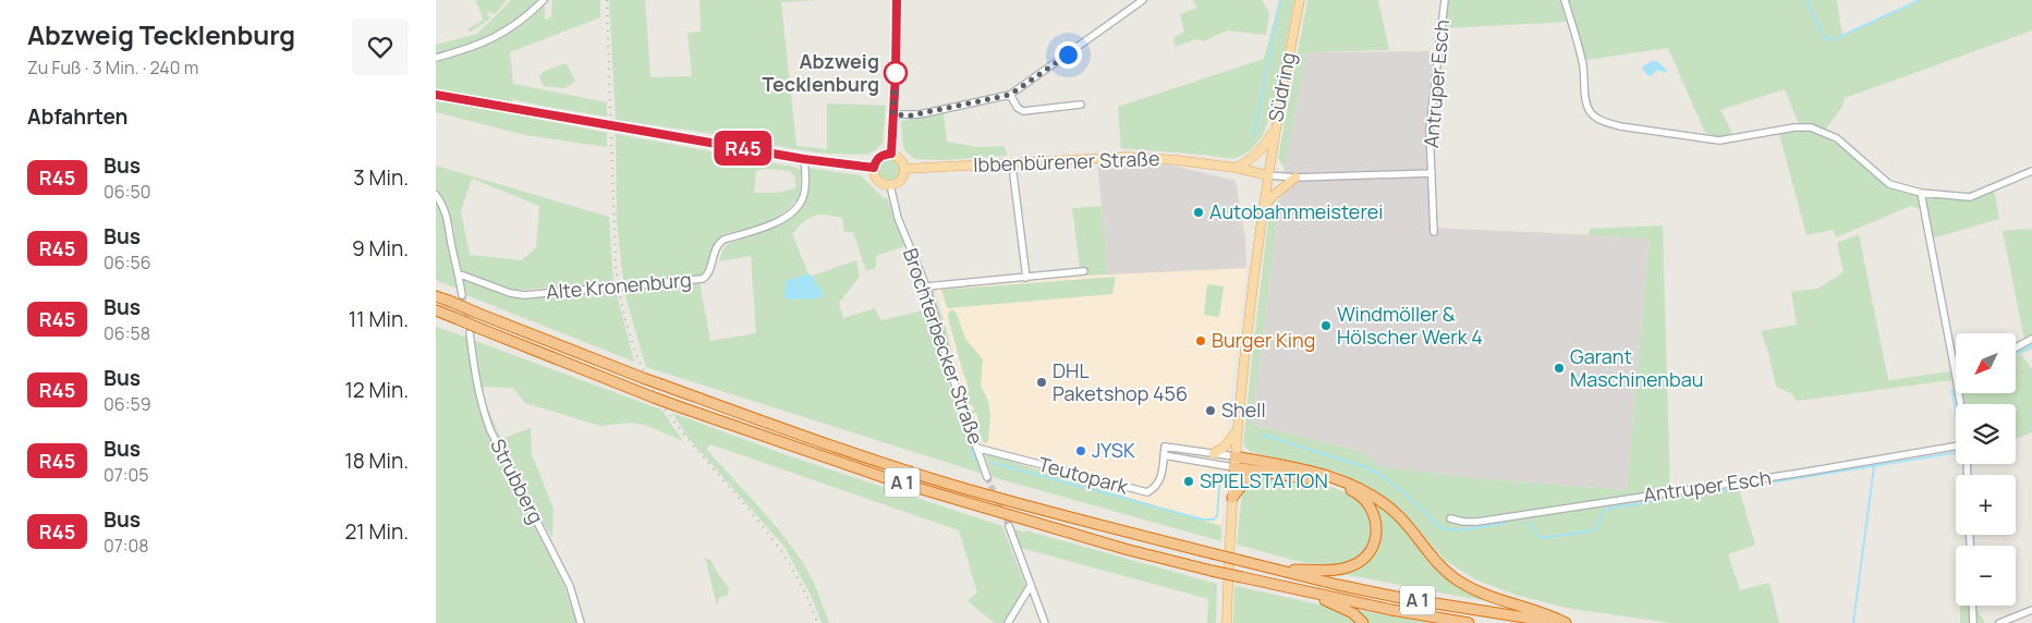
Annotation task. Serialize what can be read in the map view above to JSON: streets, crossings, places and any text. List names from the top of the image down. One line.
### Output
{"streets":{"highway":["A 1"],"main road":["Südring","Ibbenbürener Straße"],"street":["Antruper Esch","Alte Kronenburg","Brochterbecker Straße","Teutopark","Strubberg"]},"crossings":[["Südring","Ibbenbürener Straße"],["Ibbenbürener Straße","Brochterbecker Straße"],["Brochterbecker Straße","Teutopark"]],"places":["Abzweig Tecklenburg","Autobahnmeisterei","Windmöller & Hölscher Werk 4","Burger King","Garant Maschinenbau","DHL Paketshop 456","Shell","JYSK","SPIELSTATION"],"lines":["bus line R45"],"north":"bottom left","page":{"heading":[["Abzweig Tecklenburg","Zu Fuß · 3 Min. · 240 m"],"Abfahrten"],"on_map":"R45","list":[{"mark":"R45","name":"Bus","note":"06:50","value":"3 Min."},{"mark":"R45","name":"Bus","note":"06:56","value":"9 Min."},{"mark":"R45","name":"Bus","note":"06:58","value":"11 Min."},{"mark":"R45","name":"Bus","note":"06:59","value":"12 Min."},{"mark":"R45","name":"Bus","note":"07:05","value":"18 Min."},{"mark":"R45","name":"Bus","note":"07:08","value":"21 Min."}],"map_buttons":["+","−"]}}
